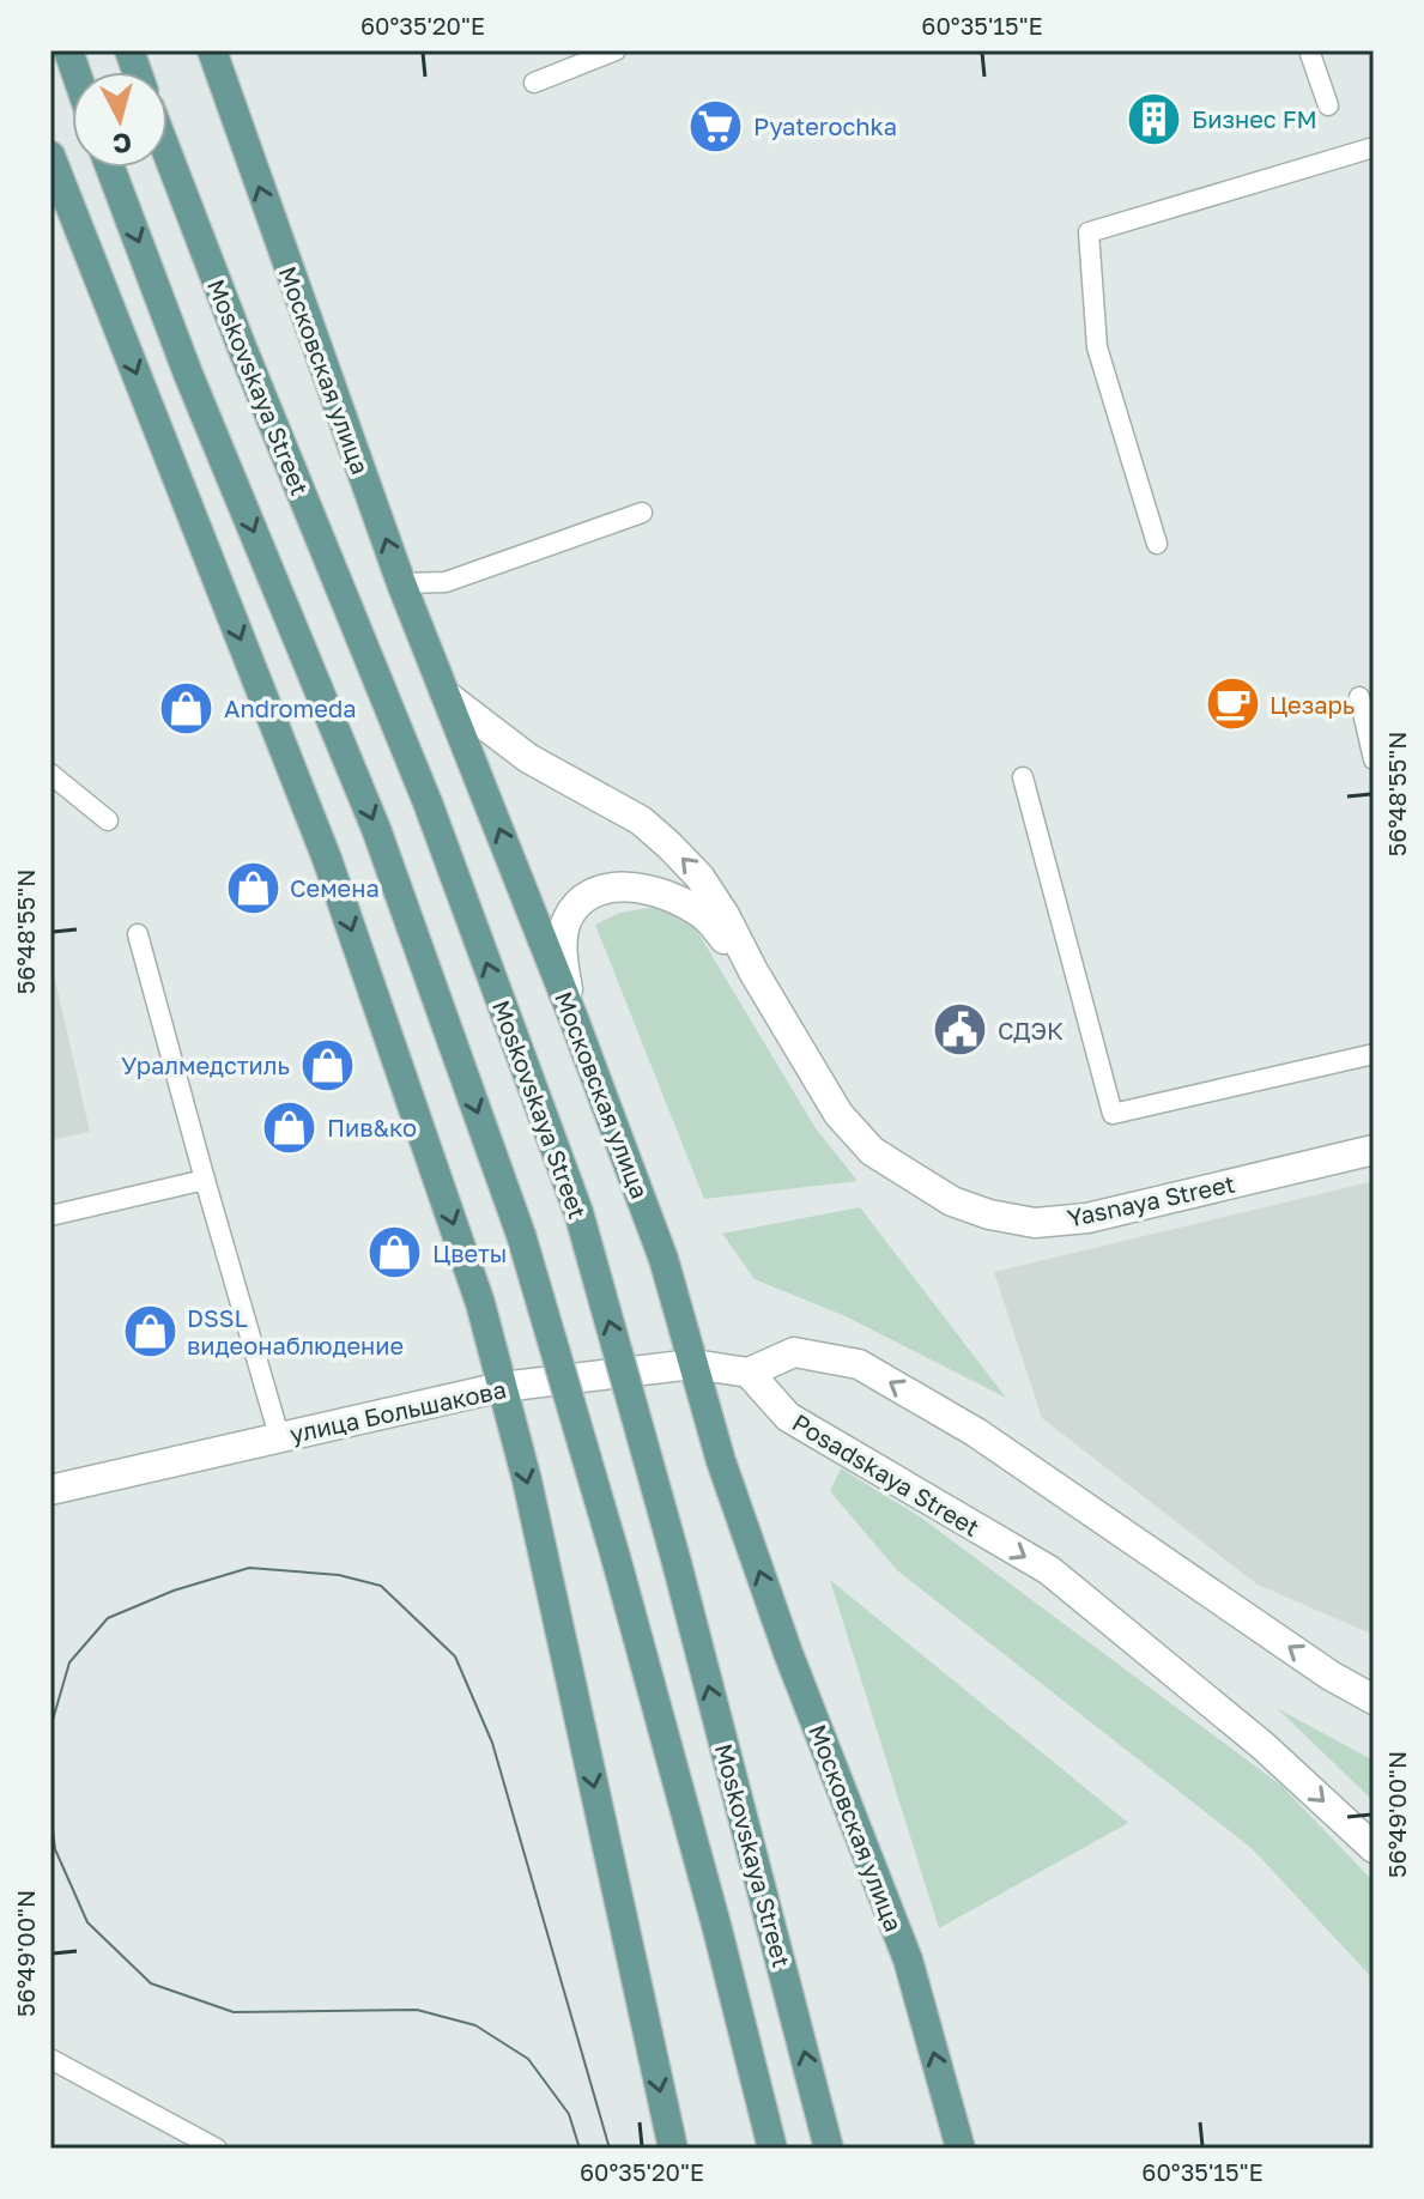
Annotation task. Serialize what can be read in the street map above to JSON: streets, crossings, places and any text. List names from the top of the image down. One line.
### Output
{"streets":{"main road":["Московская улица","Moskovskaya Street"],"street":["Yasnaya Street","улица Большакова","Posadskaya Street"]},"crossings":[["Московская улица","улица Большакова"],["улица Большакова","Posadskaya Street"]],"places":{"building":["Бизнес FM"],"supermarket":["Pyaterochka"],"cafe":["Цезарь"],"shop":["Andromeda","Семена","Уралмедстиль","Пив&ко","Цветы","DSSL видеонаблюдение"],"public building":["СДЭК"]},"north":"bottom","coordinates":["60°35'20\"E","60°35'15\"E","56°48'55\"N","56°49'00\"N"]}
